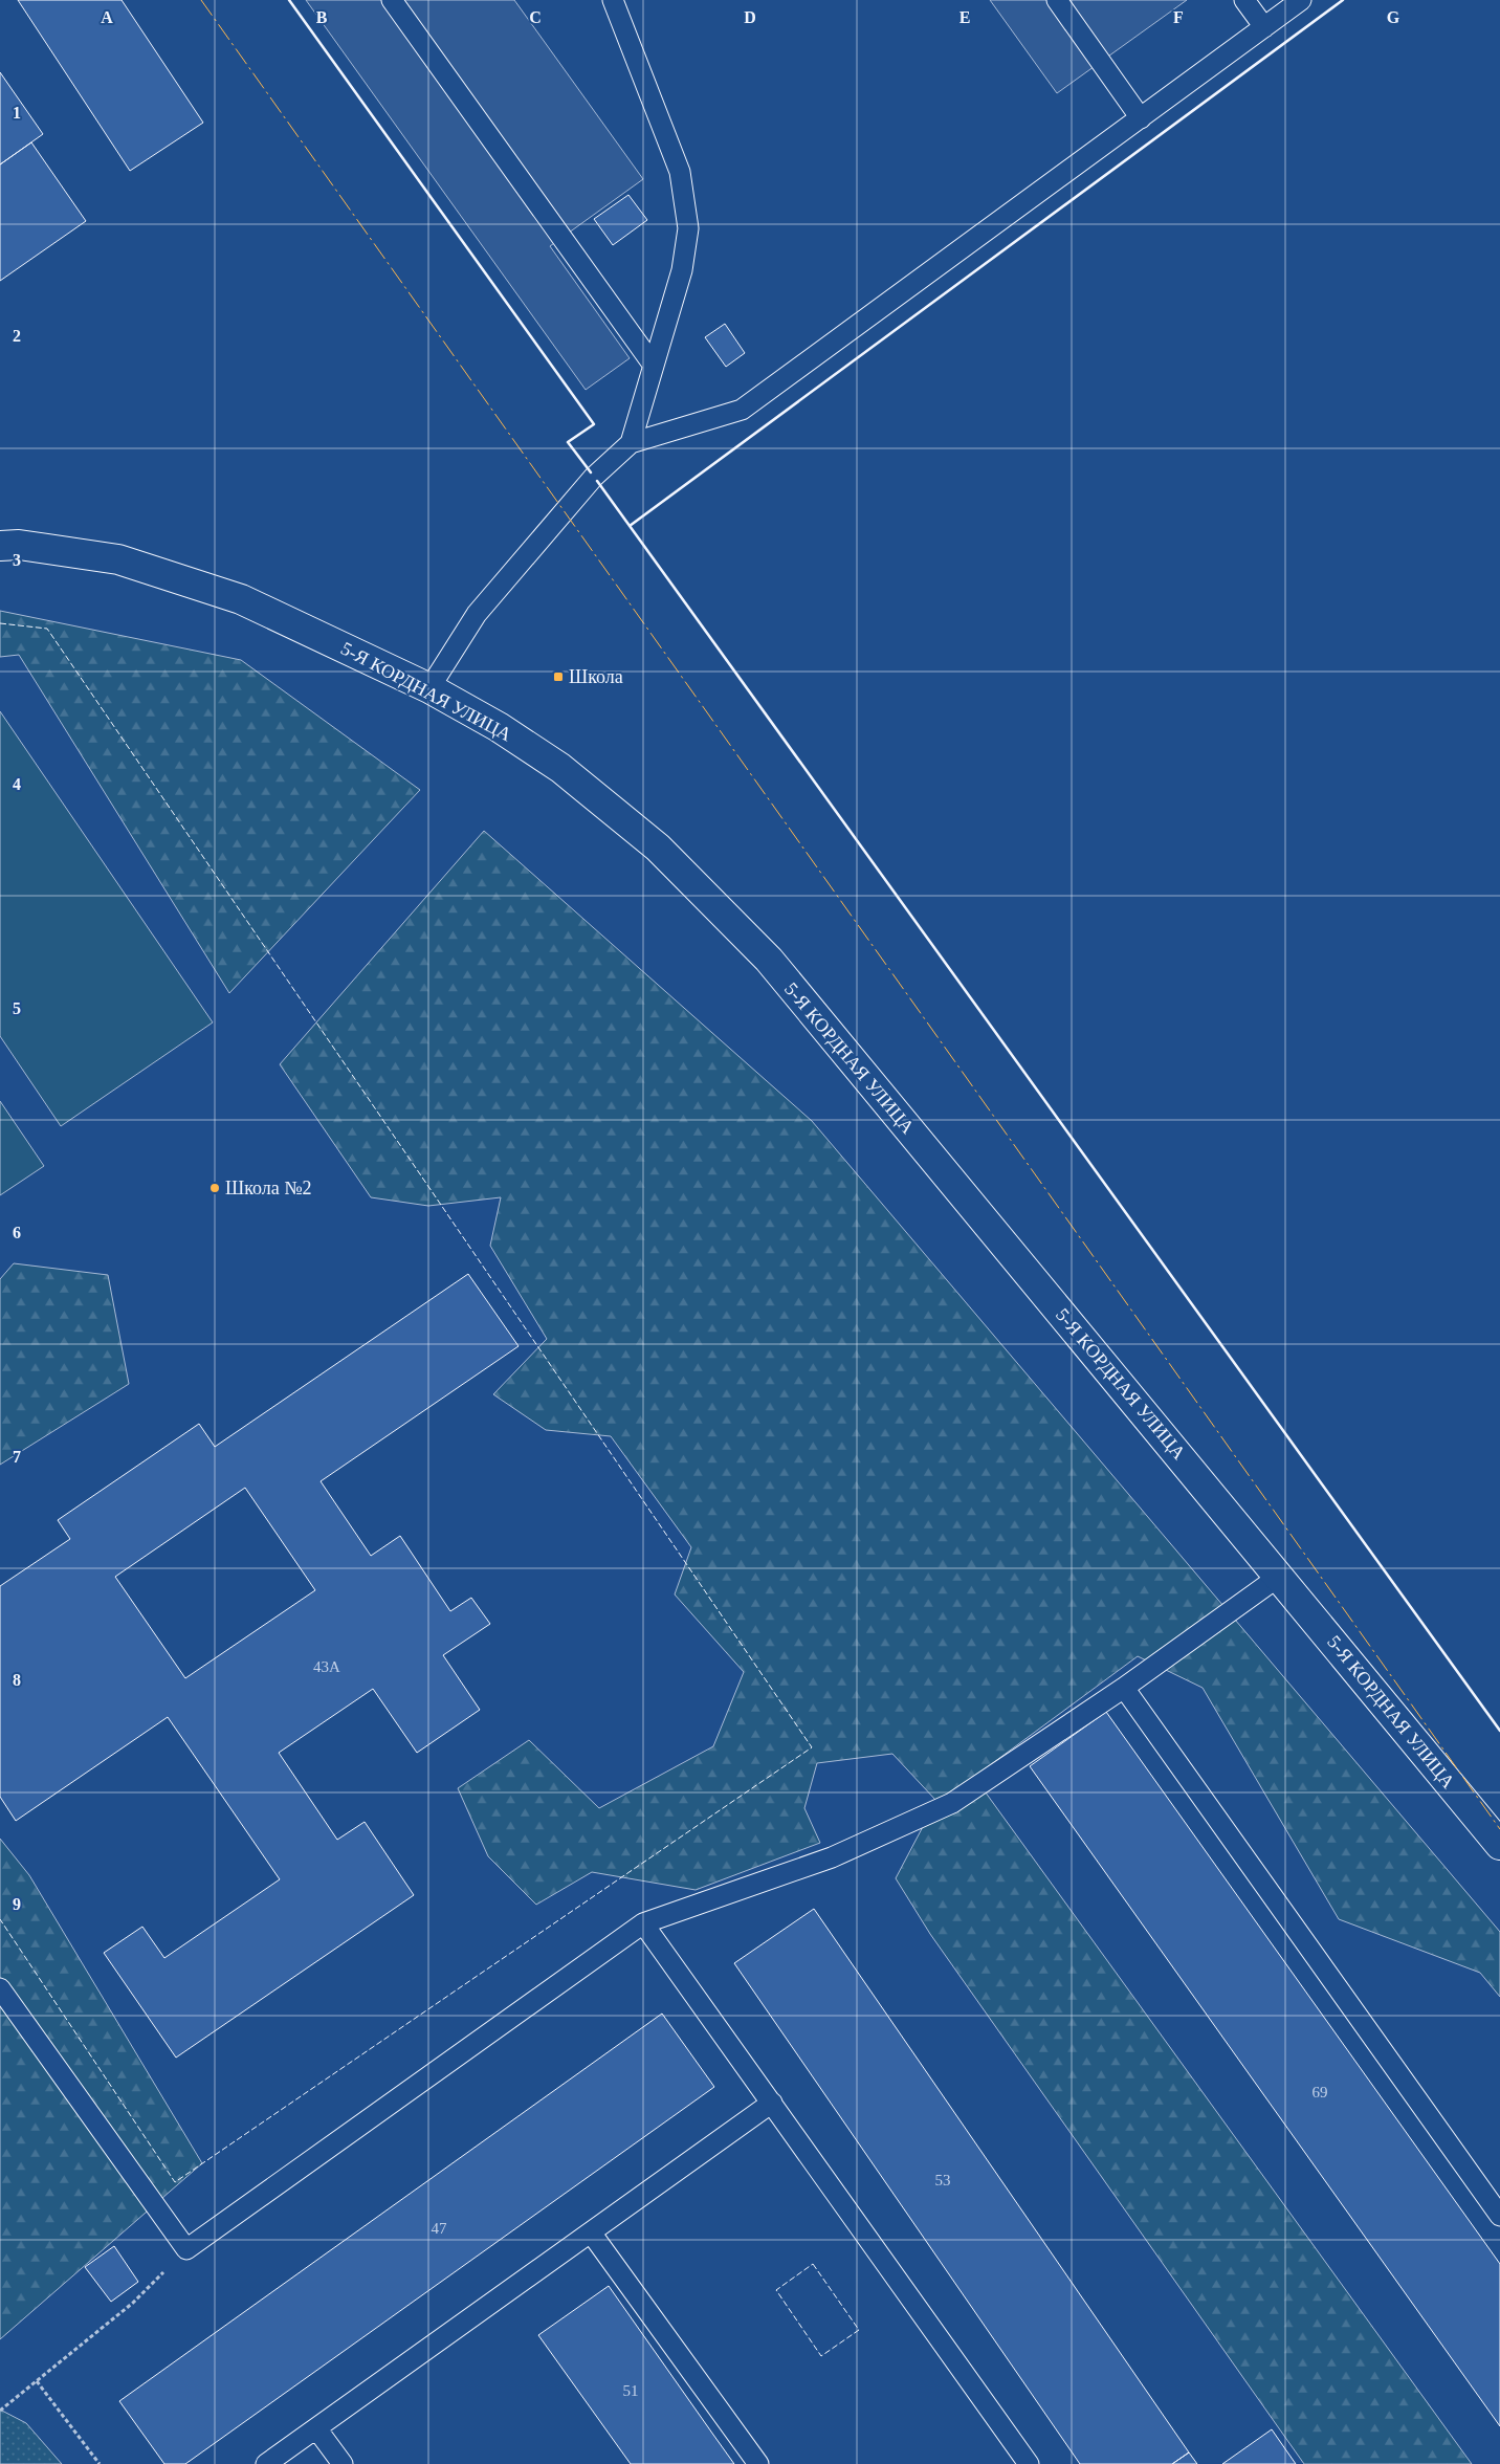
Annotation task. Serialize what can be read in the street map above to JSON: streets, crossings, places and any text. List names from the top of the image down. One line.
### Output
{"streets":{"main road":["5-Я КОРДНАЯ УЛИЦА"]},"places":{"transit":["Школа"],"other":["Школа №2"]},"house_numbers":["43А","69","53","47","51"],"grid":{"columns":["A","B","C","D","E","F","G"],"rows":["1","2","3","4","5","6","7","8","9"]}}
